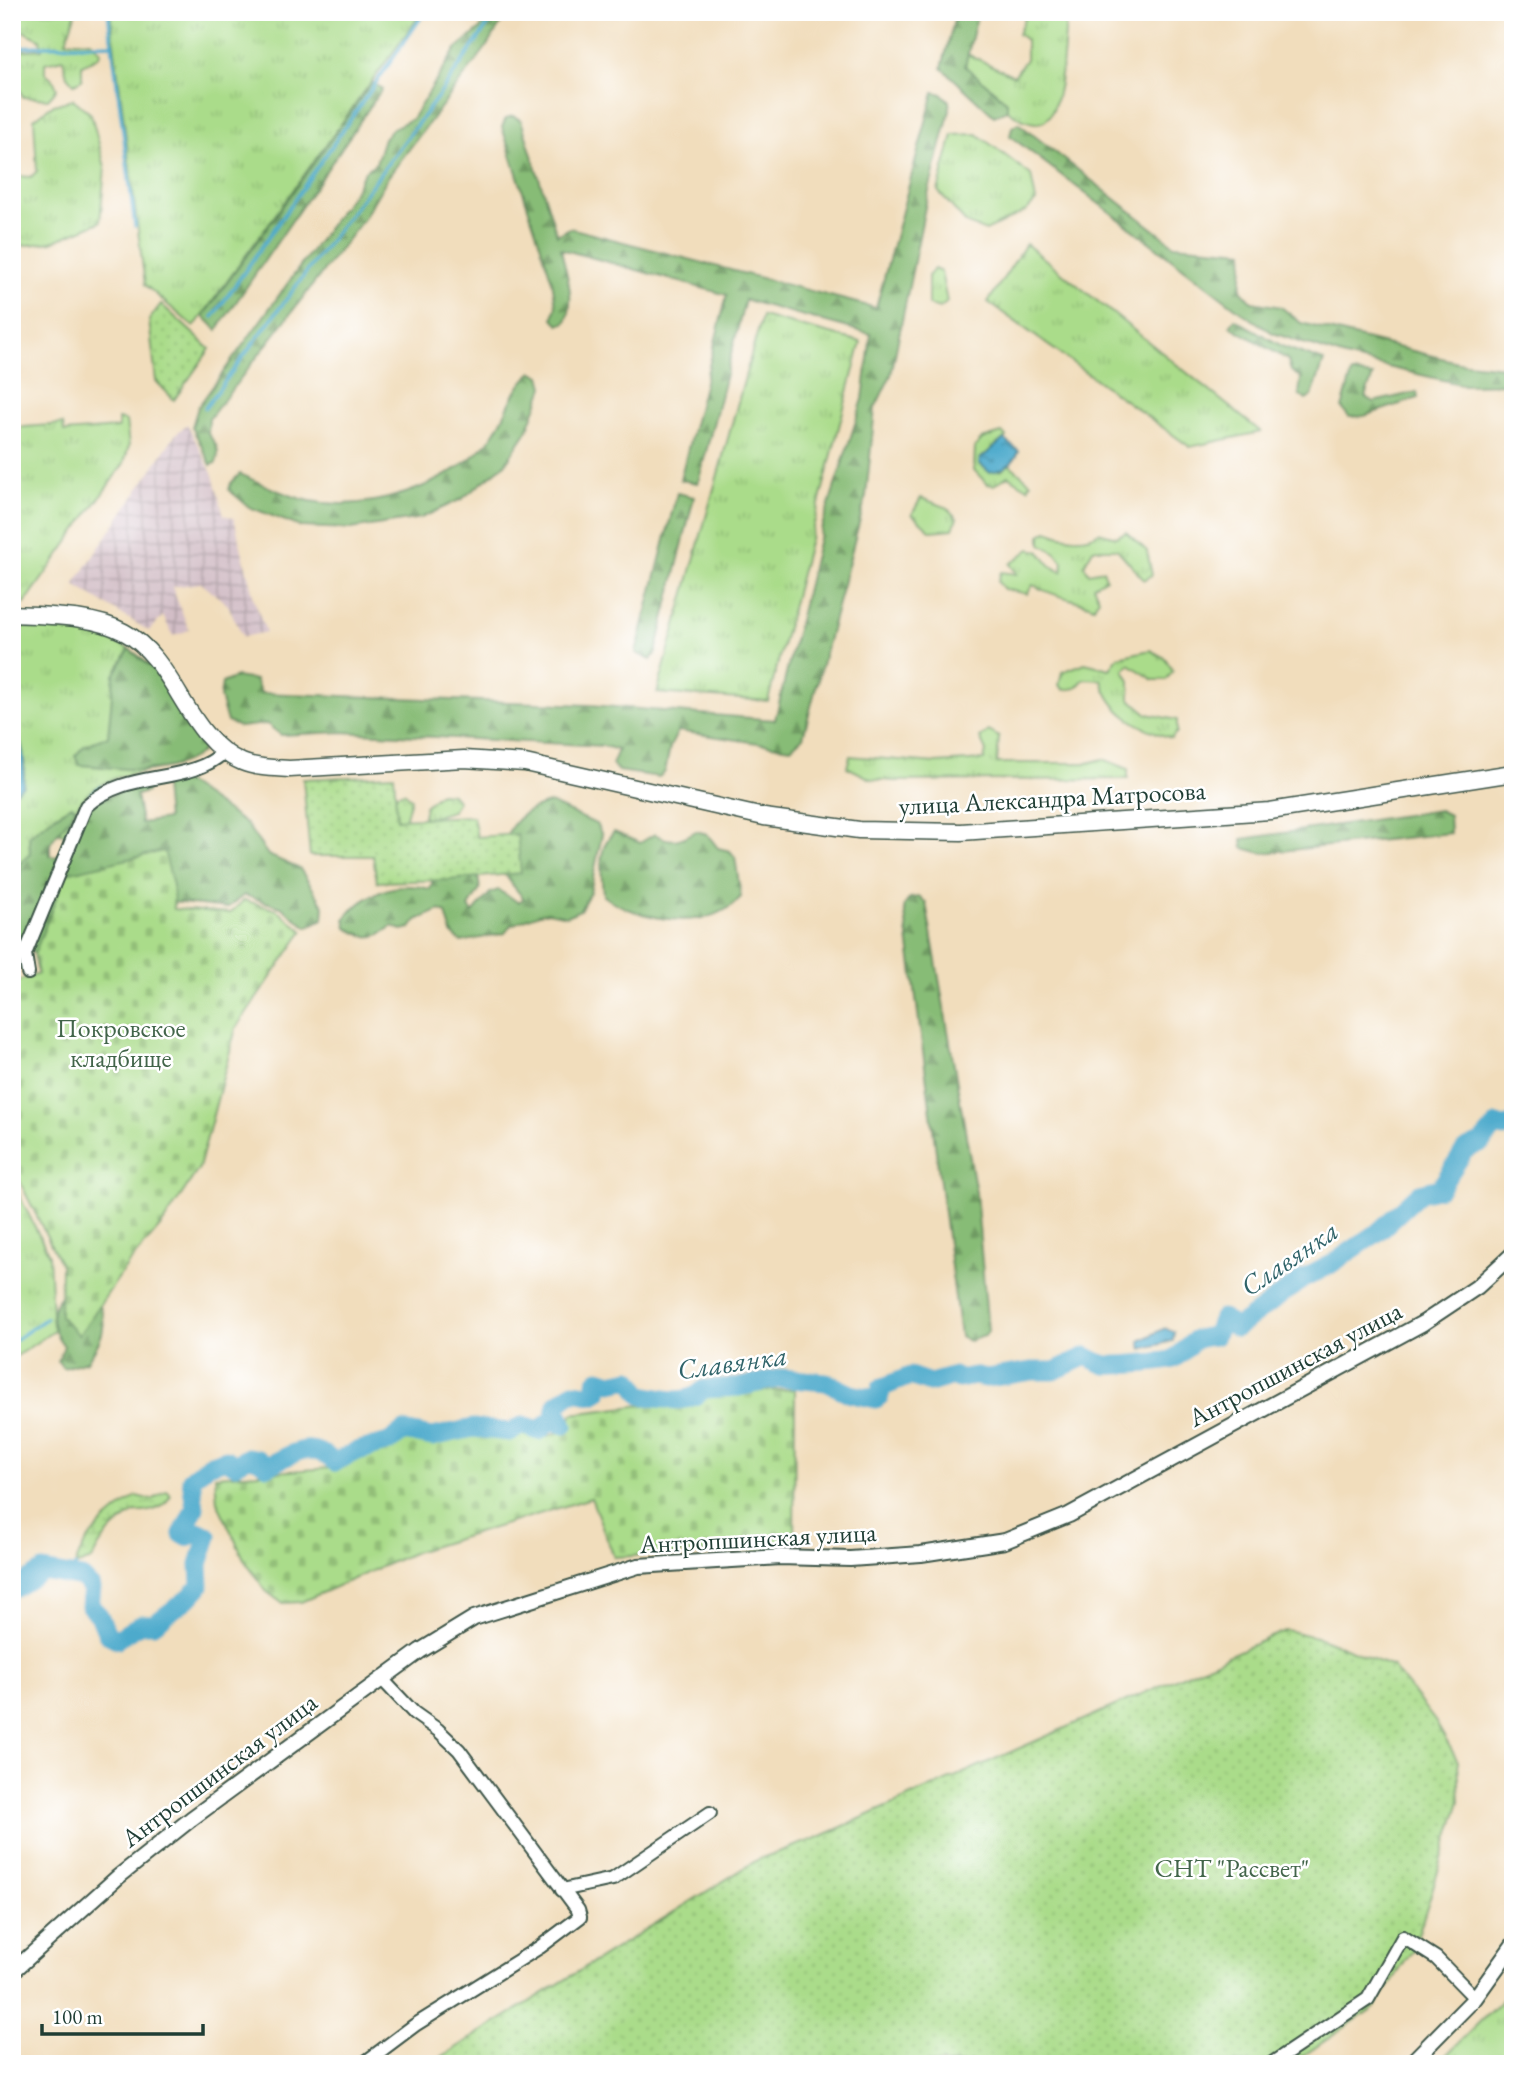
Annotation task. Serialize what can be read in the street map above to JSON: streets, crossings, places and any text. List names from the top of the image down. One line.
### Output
{"streets":{"main road":["улица Александра Матросова"],"street":["Антропшинская улица"]},"water":["Славянка"],"parks":["Покровское кладбище","СНТ \"Рассвет\""],"scale_bar":"100 m"}
